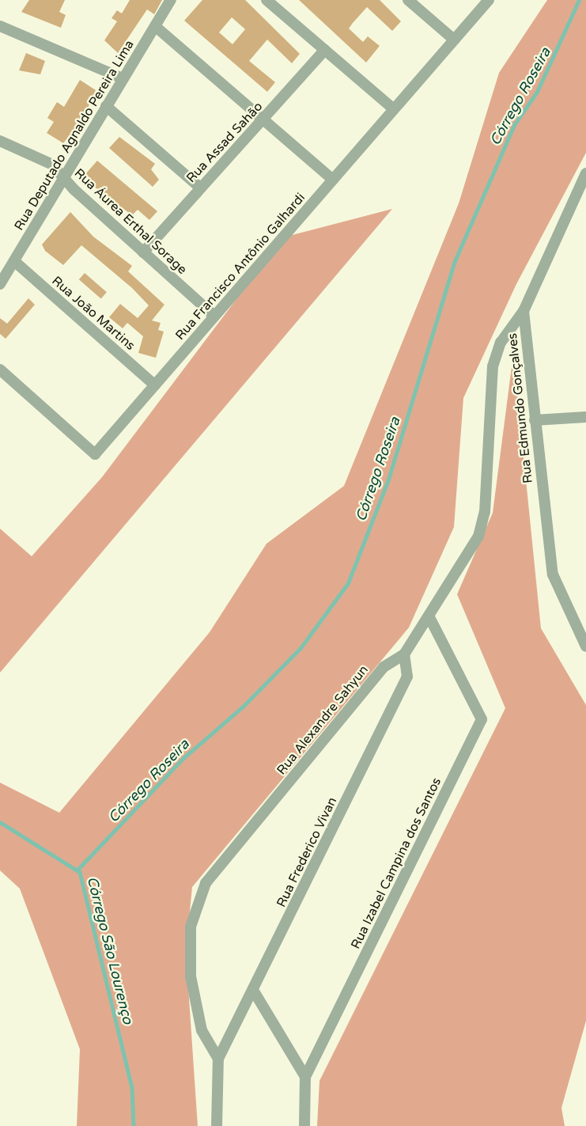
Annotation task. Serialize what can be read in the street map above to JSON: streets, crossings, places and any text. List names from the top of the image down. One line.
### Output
{"streets":{"street":["Rua Deputado Agnaldo Pereira Lima","Rua Assad Sahão","Rua Áurea Erthal Sorage","Rua Francisco Antônio Galhardi","Rua João Martins","Rua Edmundo Gonçalves","Rua Alexandre Sahyun","Rua Frederico Vivan","Rua Izabel Campina dos Santos"]},"crossings":[["Rua Deputado Agnaldo Pereira Lima","Rua Áurea Erthal Sorage"],["Rua Deputado Agnaldo Pereira Lima","Rua João Martins"],["Rua Assad Sahão","Rua Áurea Erthal Sorage"],["Rua Áurea Erthal Sorage","Rua Francisco Antônio Galhardi"],["Rua Francisco Antônio Galhardi","Rua João Martins"],["Rua Edmundo Gonçalves","Rua Alexandre Sahyun"],["Rua Alexandre Sahyun","Rua Frederico Vivan"],["Rua Alexandre Sahyun","Rua Izabel Campina dos Santos"]],"water":["Córrego Roseira","Córrego São Lourenço"]}
